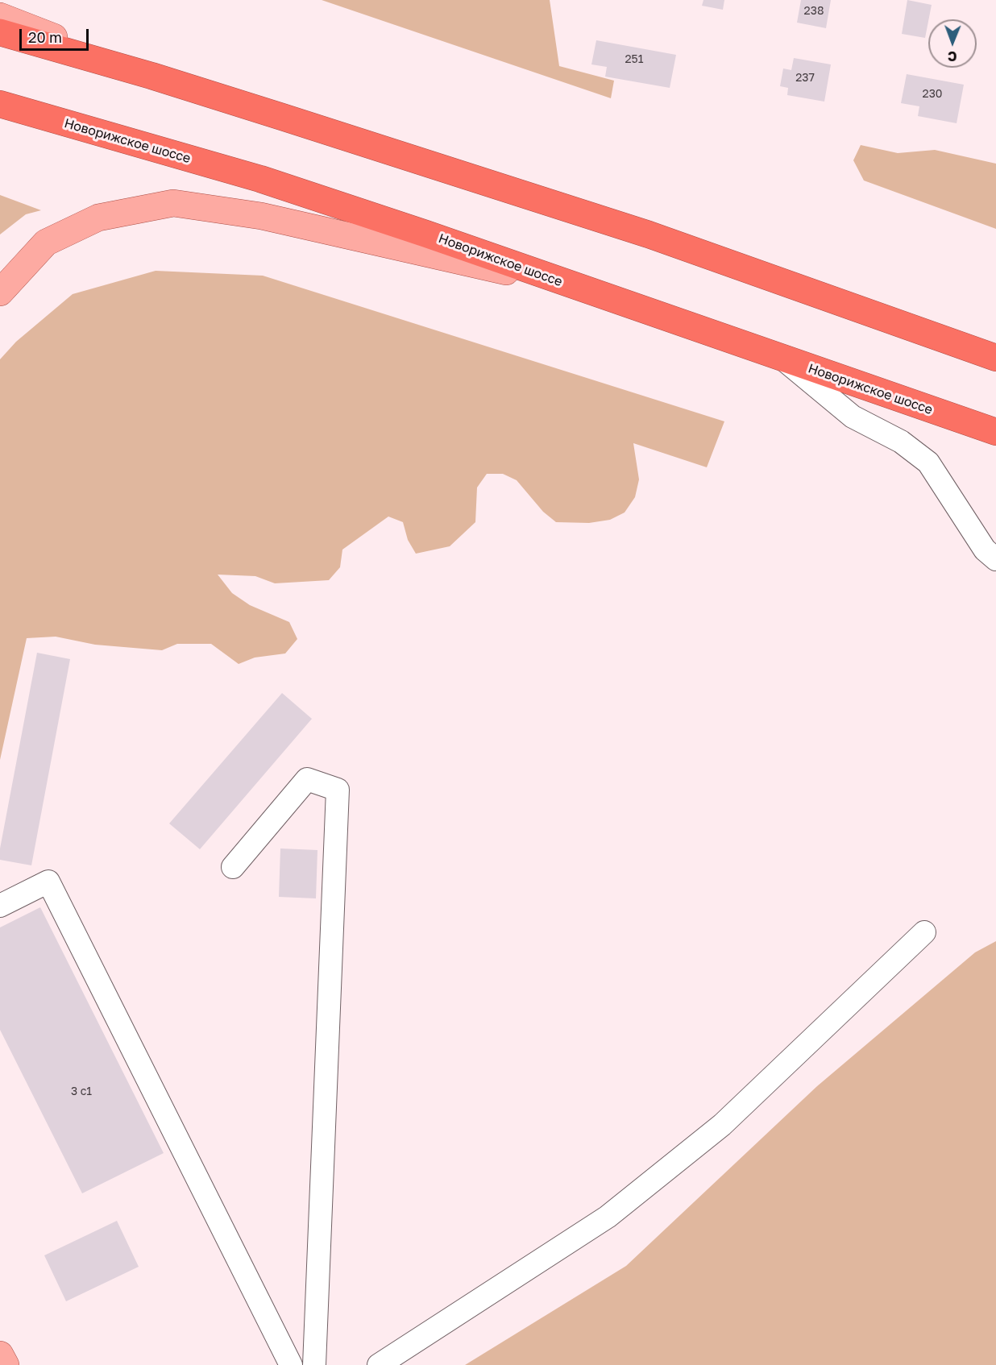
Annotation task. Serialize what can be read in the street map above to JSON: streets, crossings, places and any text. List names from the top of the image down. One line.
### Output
{"streets":{"highway":["Новорижское шоссе"]},"house_numbers":["238","251","237","230","3 с1"],"scale_bar":"20 m","north":"bottom"}
